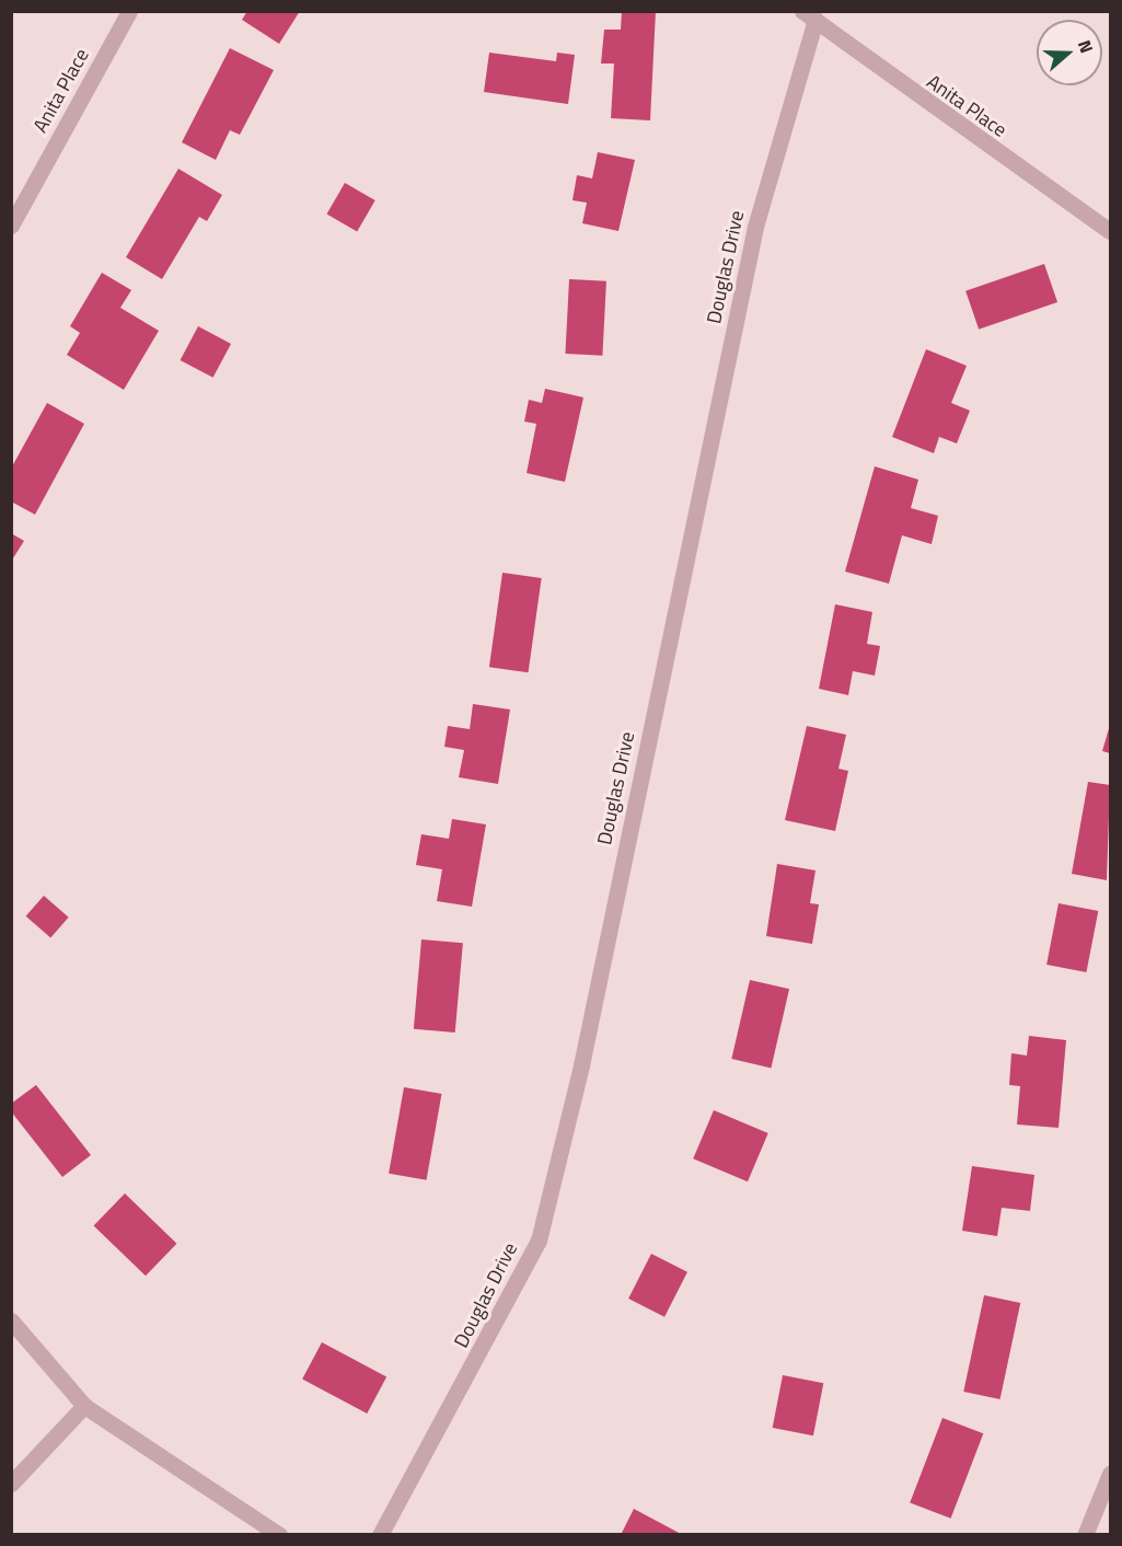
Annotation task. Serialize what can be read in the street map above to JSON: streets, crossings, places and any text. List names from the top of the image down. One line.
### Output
{"streets":{"street":["Anita Place","Douglas Drive"]},"crossings":[["Anita Place","Douglas Drive"]],"north":"right"}
